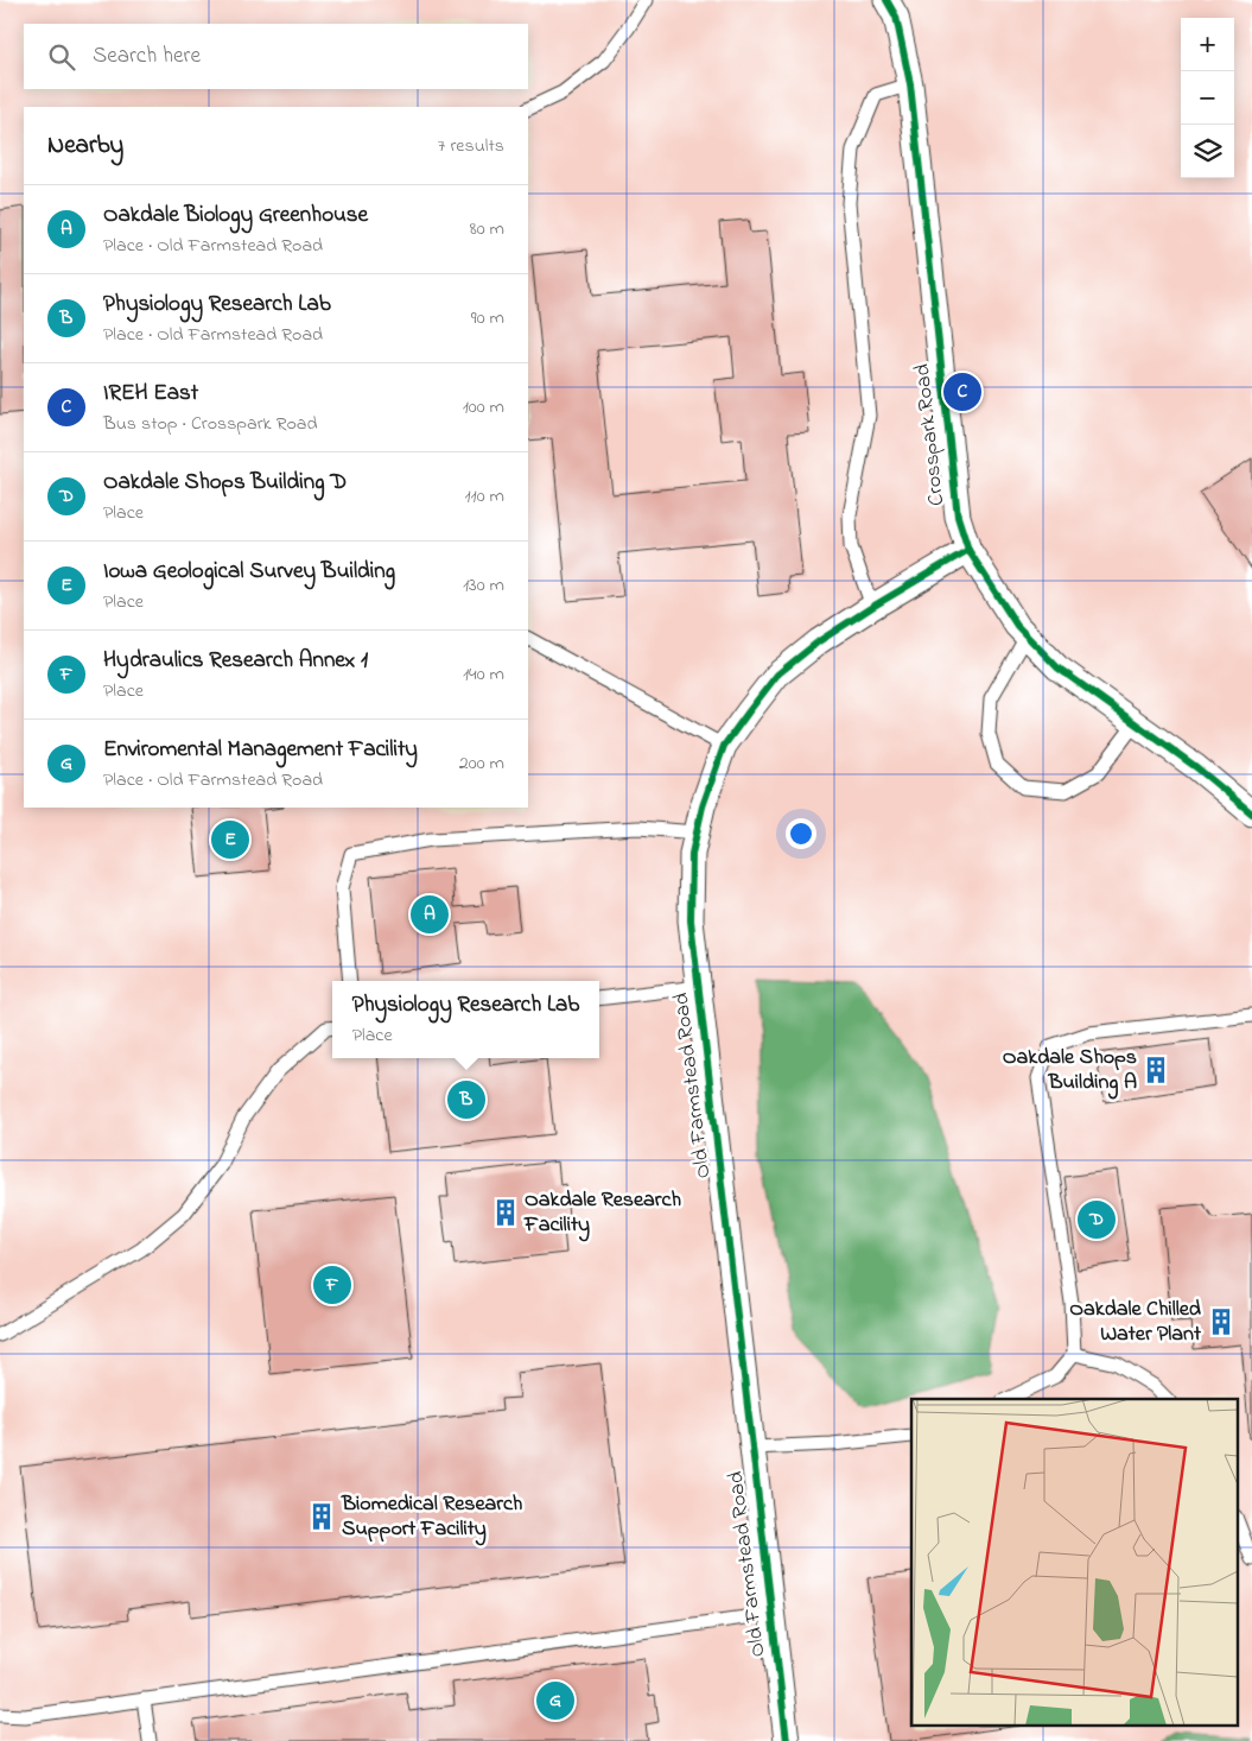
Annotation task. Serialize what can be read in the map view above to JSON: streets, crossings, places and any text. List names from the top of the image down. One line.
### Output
{"streets":{"street":["Crosspark Road","Old Farmstead Road"]},"crossings":[["Crosspark Road","Old Farmstead Road"]],"places":{"building":["Oakdale Shops Building A","Oakdale Research Facility","Oakdale Chilled Water Plant","Biomedical Research Support Facility"]},"page":{"map_buttons":["+","−"],"search":"Search here","heading":["Nearby","7 results"],"list":[{"mark":"A","name":"Oakdale Biology Greenhouse","note":"Place · Old Farmstead Road","value":"80 m"},{"mark":"B","name":"Physiology Research Lab","note":"Place · Old Farmstead Road","value":"90 m"},{"mark":"C","name":"IREH East","note":"Bus stop · Crosspark Road","value":"100 m"},{"mark":"D","name":"Oakdale Shops Building D","note":"Place","value":"110 m"},{"mark":"E","name":"Iowa Geological Survey Building","note":"Place","value":"130 m"},{"mark":"F","name":"Hydraulics Research Annex 1","note":"Place","value":"140 m"},{"mark":"G","name":"Enviromental Management Facility","note":"Place · Old Farmstead Road","value":"200 m"}],"pins":["C","E","A","B","D","F","G"],"popup":["Physiology Research Lab","Place"]}}
